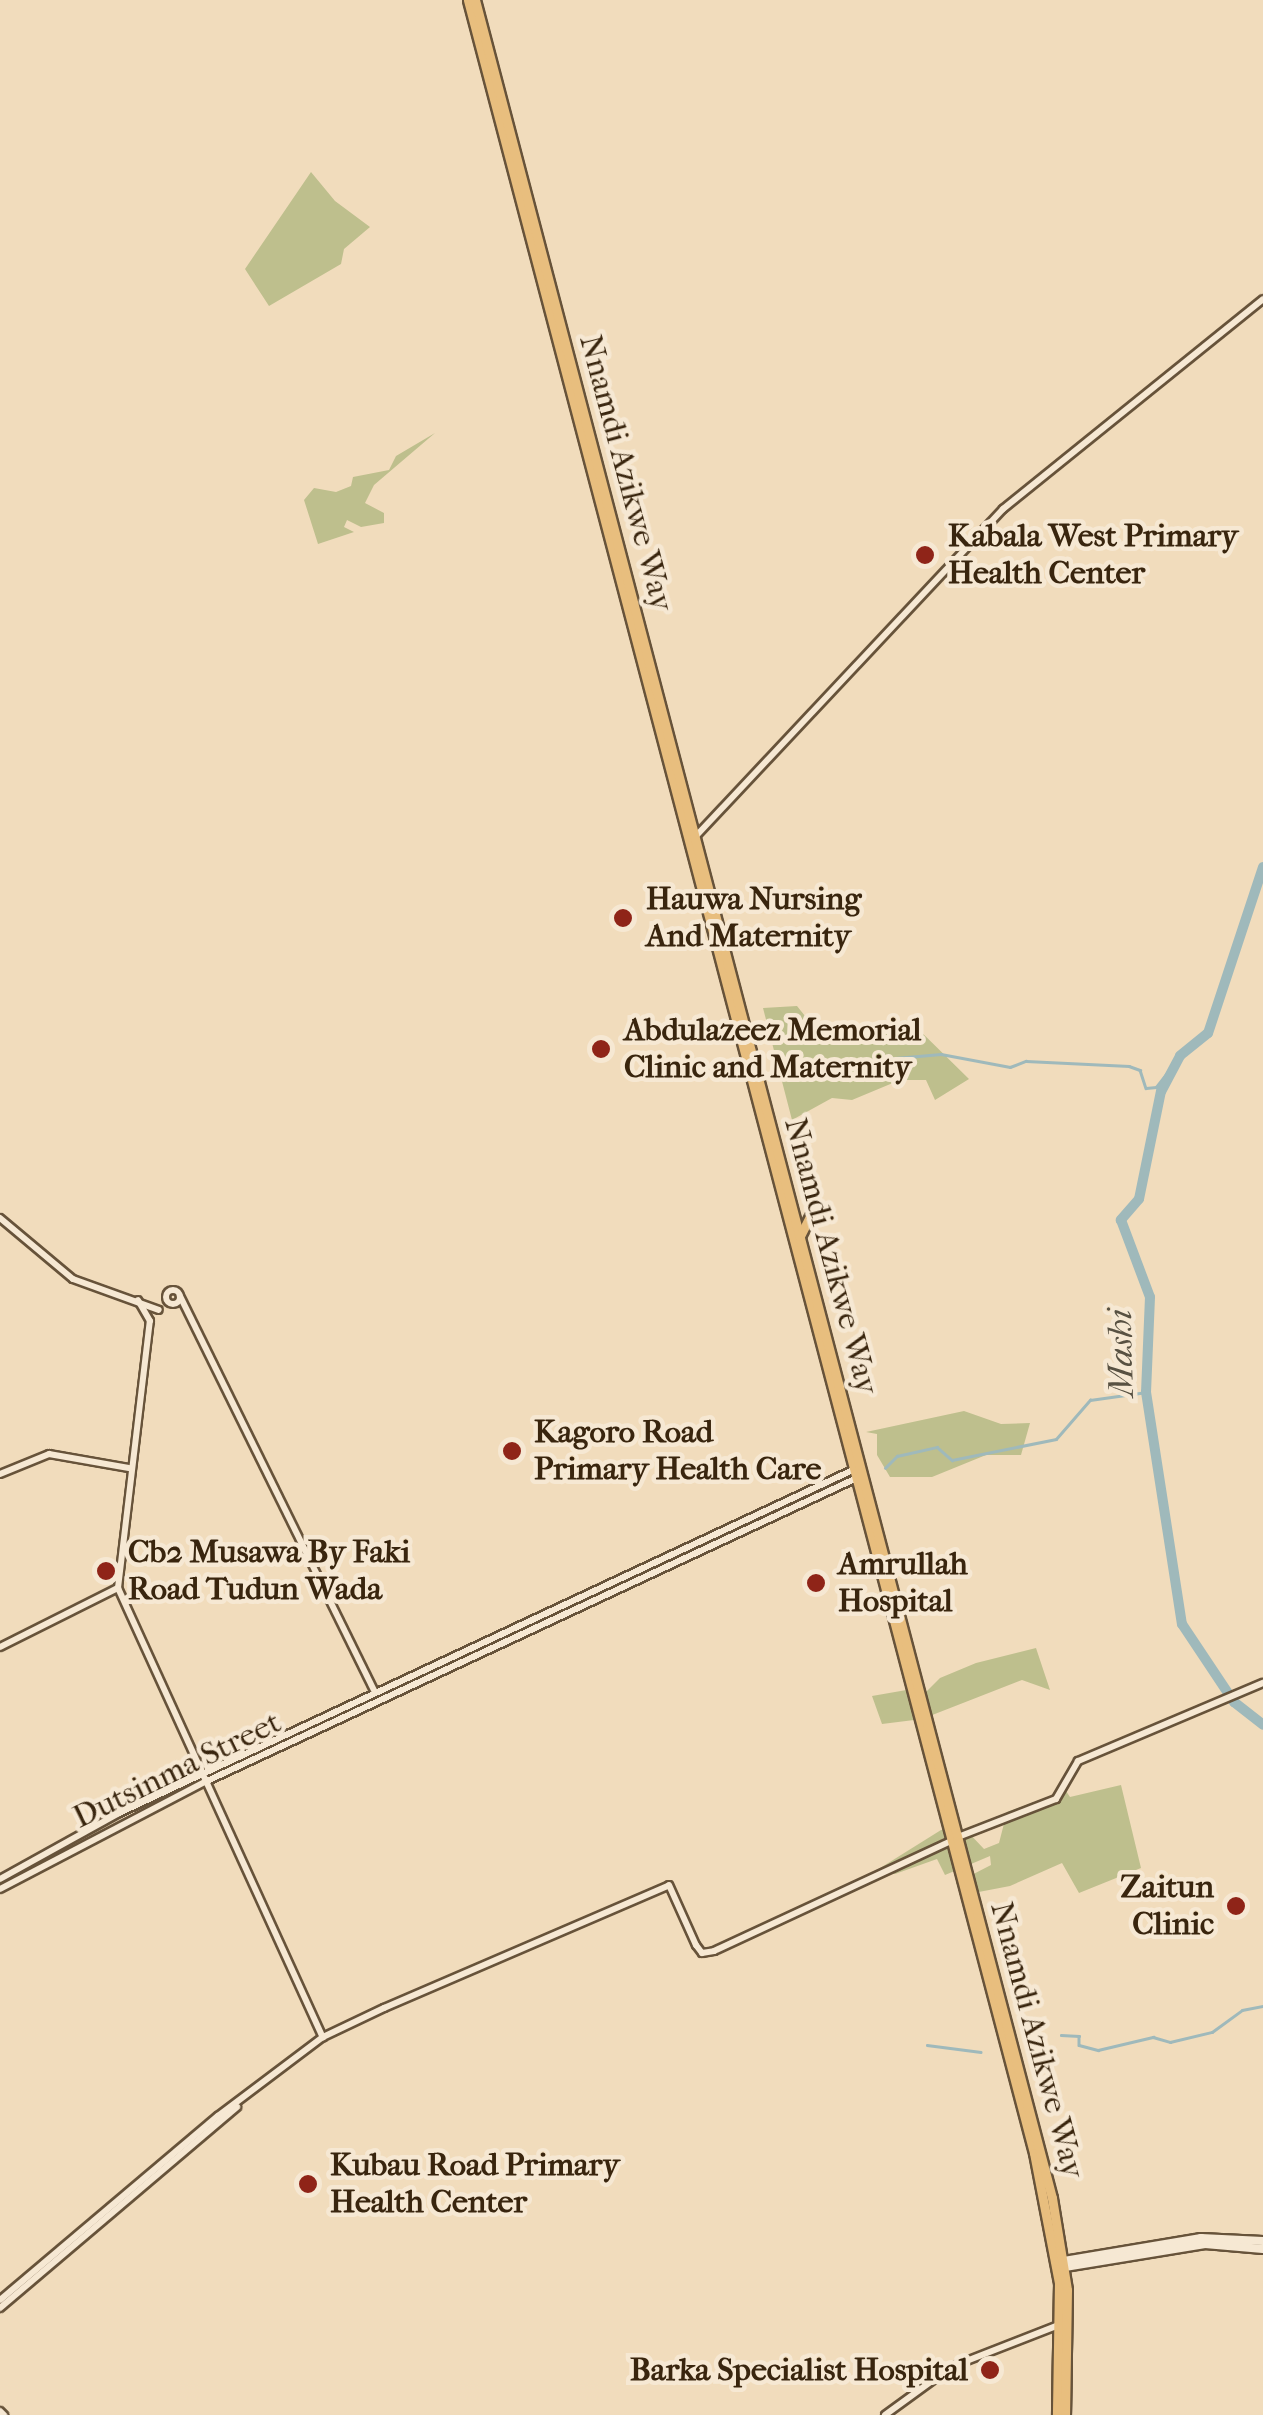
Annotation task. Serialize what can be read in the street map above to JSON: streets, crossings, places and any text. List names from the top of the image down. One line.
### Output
{"streets":{"highway":["Nnamdi Azikwe Way"],"street":["Dutsinma Street"]},"crossings":[["Nnamdi Azikwe Way","Dutsinma Street"]],"water":["Mashi"],"places":["Kabala West Primary Health Center","Hauwa Nursing And Maternity","Abdulazeez Memorial Clinic and Maternity","Kagoro Road Primary Health Care","Cb2 Musawa By Faki Road Tudun Wada","Amrullah Hospital","Zaitun Clinic","Kubau Road Primary Health Center","Barka Specialist Hospital"]}
